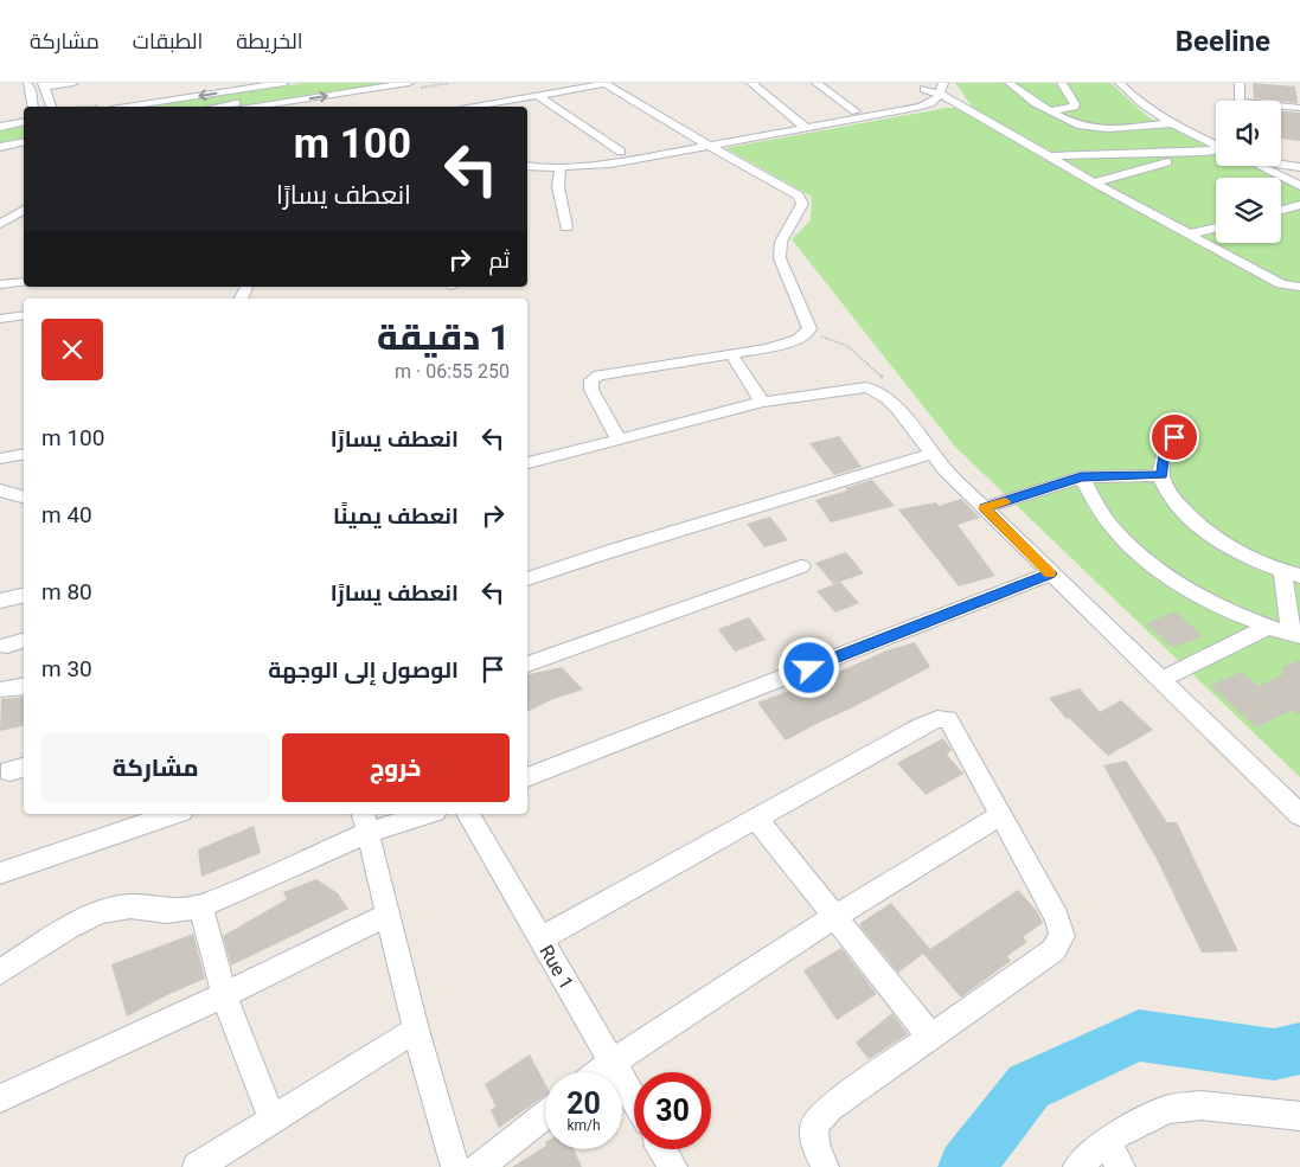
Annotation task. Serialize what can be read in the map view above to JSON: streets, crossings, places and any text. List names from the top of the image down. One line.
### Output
{"streets":{"street":["Rue 1"]},"page":{"header":"Beeline","nav":["الخريطة","الطبقات","مشاركة"],"turn":["100 m","انعطف يسارًا"],"then":"ثم","heading":["1 دقيقة","250 m · 06:55"],"list":[{"name":"انعطف يسارًا","value":"100 m"},{"name":"انعطف يمينًا","value":"40 m"},{"name":"انعطف يسارًا","value":"80 m"},{"name":"الوصول إلى الوجهة","value":"30 m"}],"buttons":["خروج","مشاركة"],"speed":"20 km/h","limit":"30"}}
